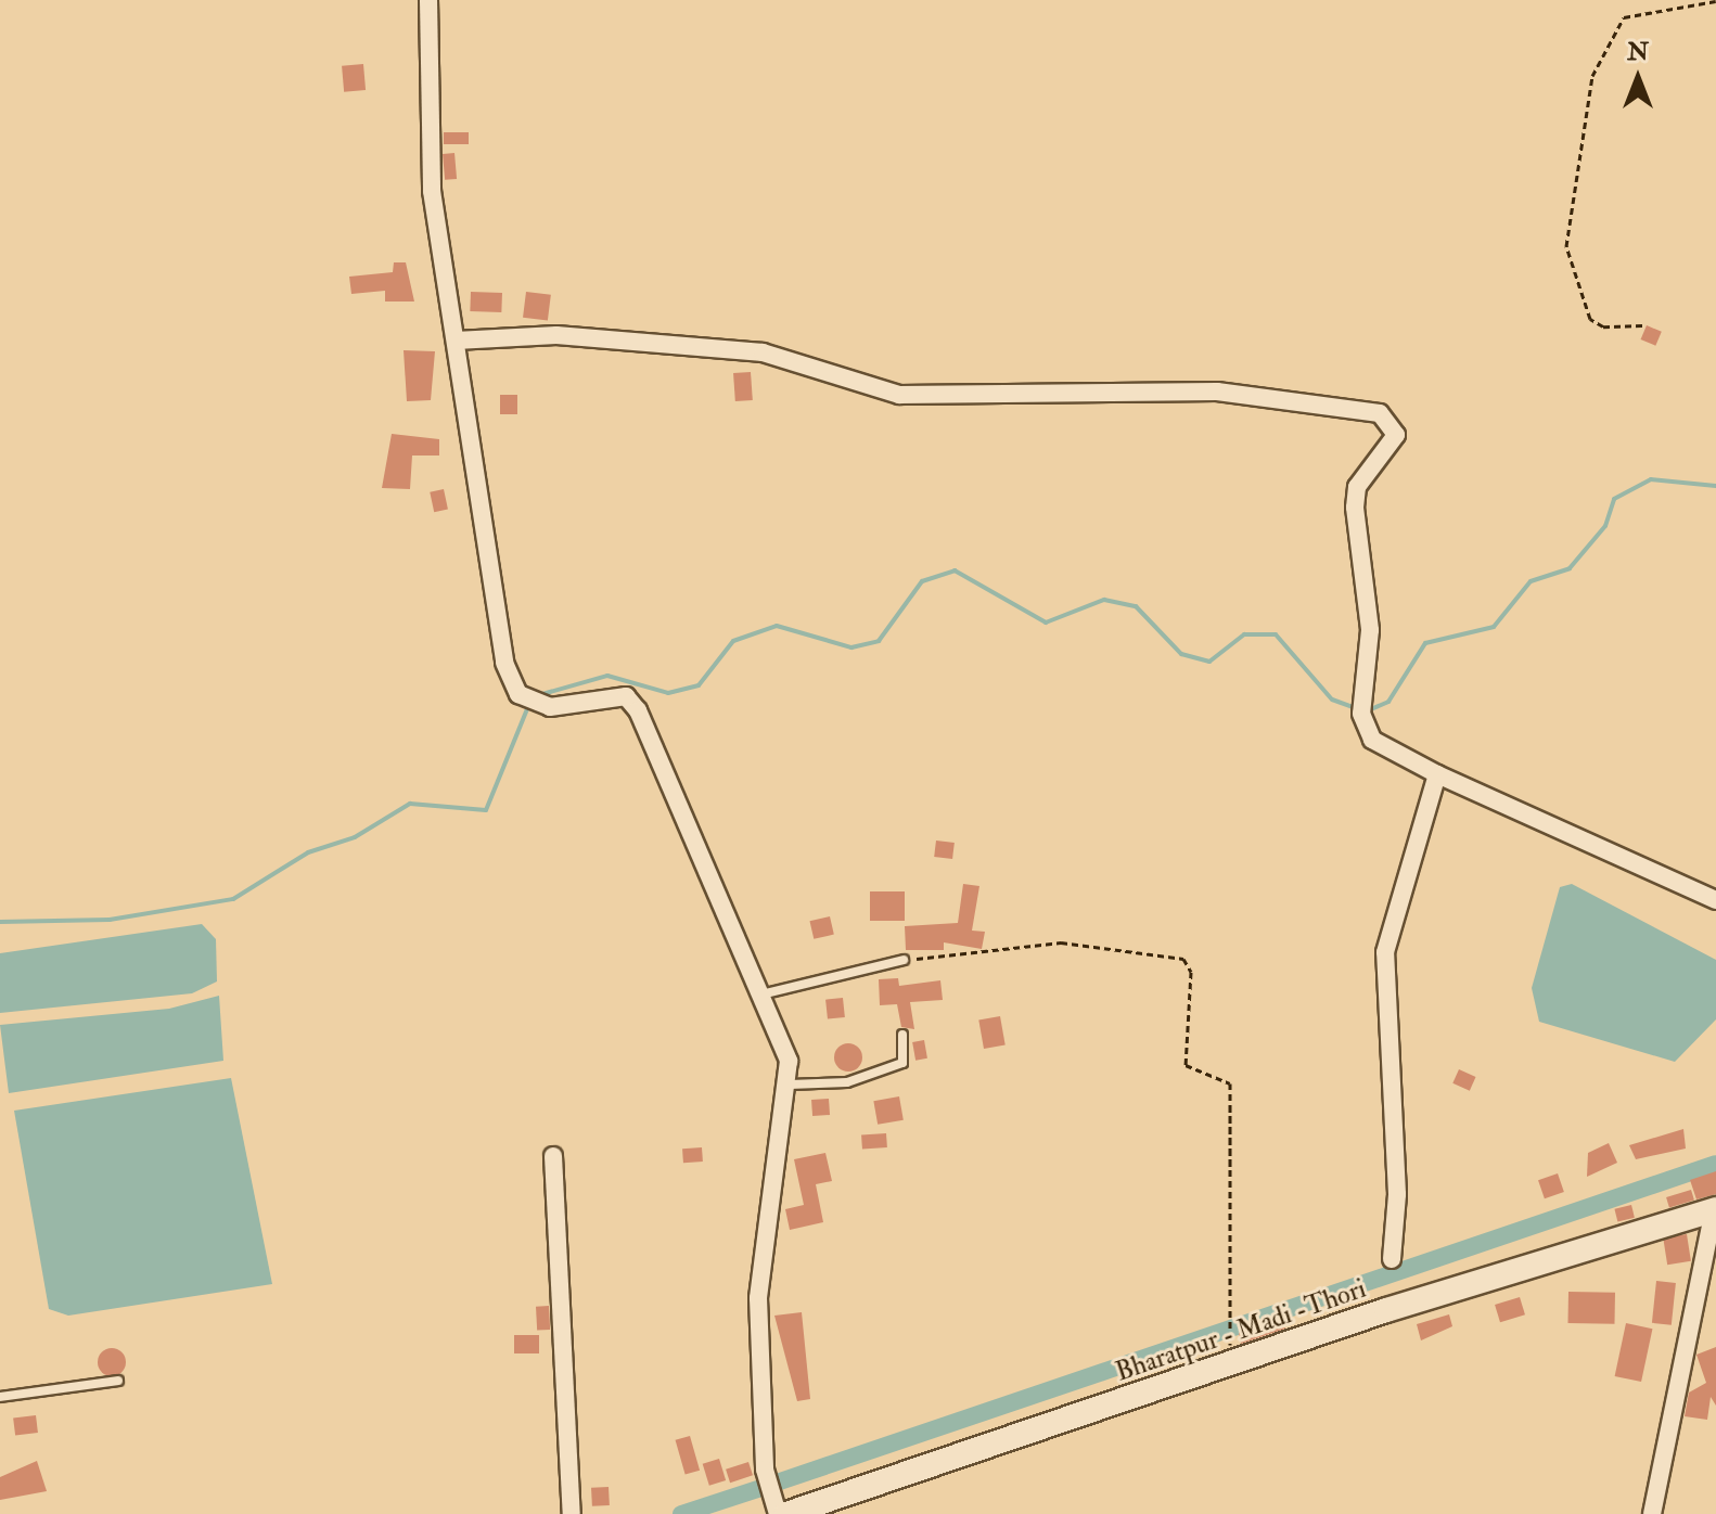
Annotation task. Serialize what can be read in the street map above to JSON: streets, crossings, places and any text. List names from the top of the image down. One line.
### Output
{"streets":{"main road":["Bharatpur - Madi -Thori"]},"north":"top"}
